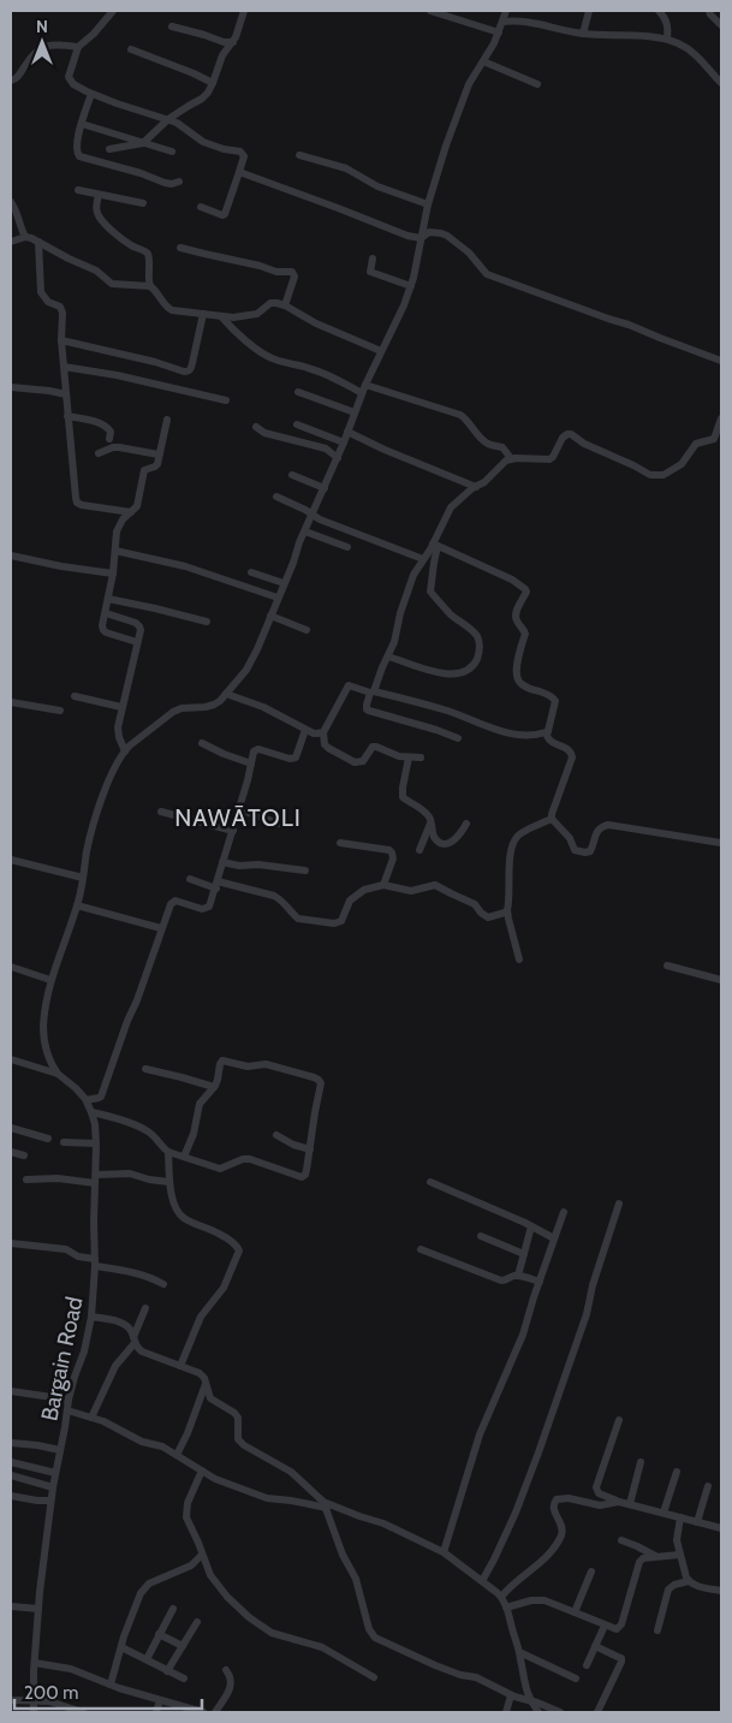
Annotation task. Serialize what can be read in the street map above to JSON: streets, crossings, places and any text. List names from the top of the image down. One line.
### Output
{"streets":{"street":["Bargain Road"]},"districts":["NAWĀTOLI"],"scale_bar":"200 m","north":"top"}
